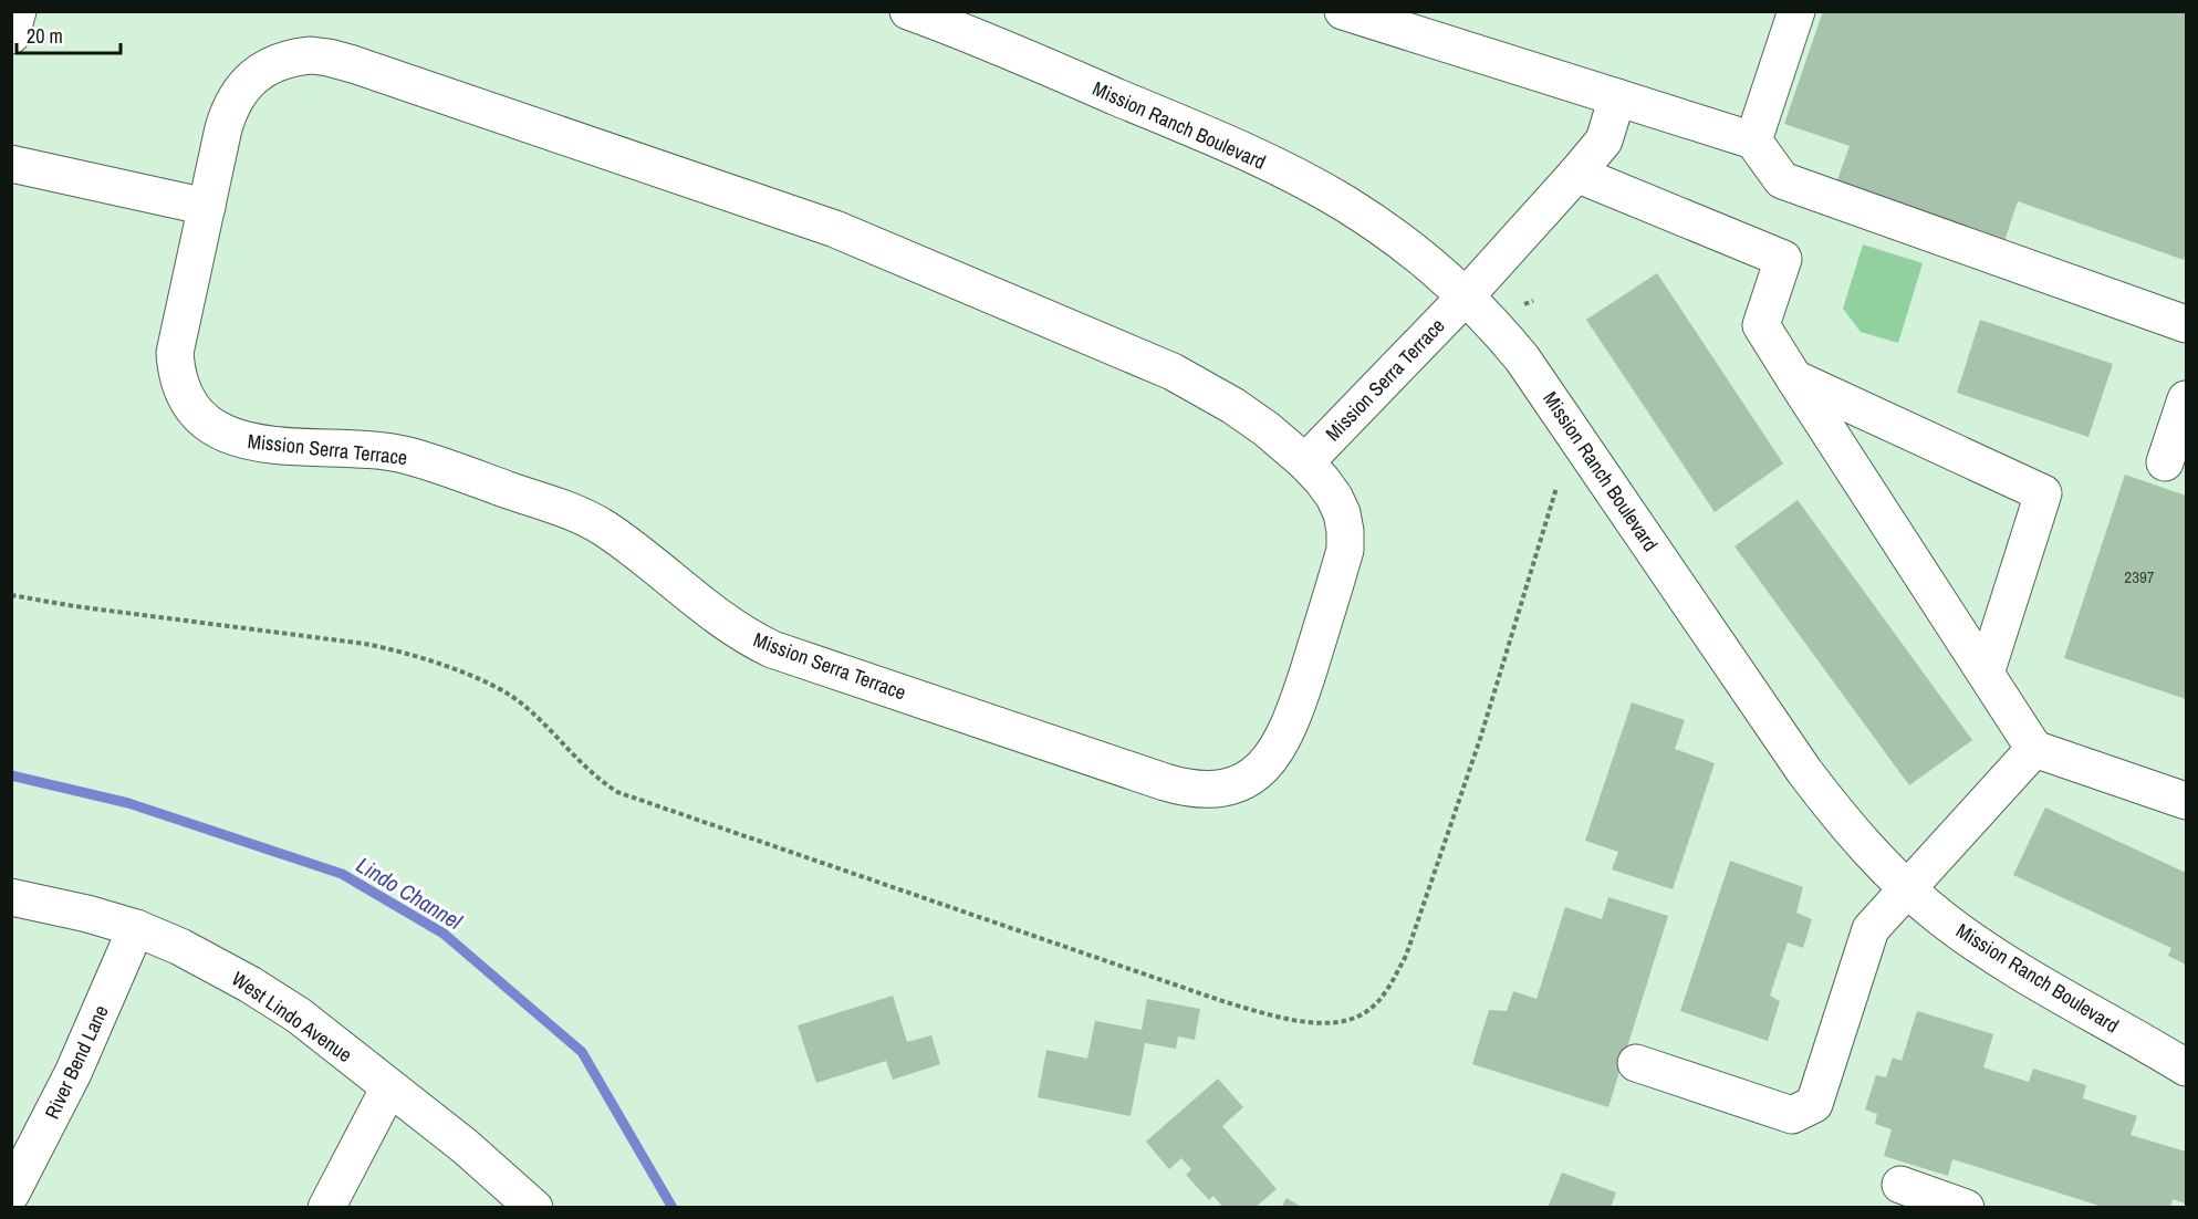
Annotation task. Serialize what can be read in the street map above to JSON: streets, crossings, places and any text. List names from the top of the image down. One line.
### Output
{"streets":{"street":["Mission Ranch Boulevard","Mission Serra Terrace","West Lindo Avenue","River Bend Lane"]},"crossings":[["Mission Ranch Boulevard","Mission Serra Terrace"],["West Lindo Avenue","River Bend Lane"]],"water":["Lindo Channel"],"house_numbers":["2397"],"scale_bar":"20 m"}
